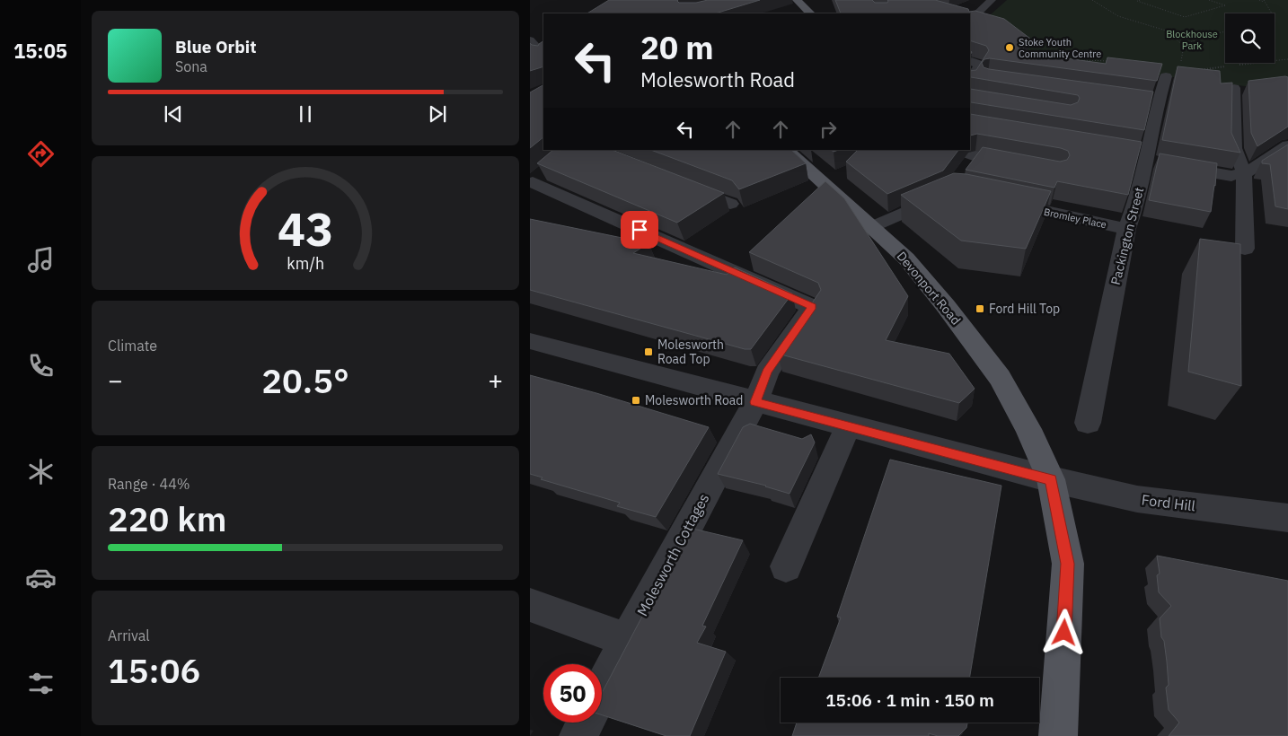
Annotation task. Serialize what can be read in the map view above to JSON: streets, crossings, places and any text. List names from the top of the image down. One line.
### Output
{"streets":{"main road":["Devonport Road"],"street":["Bromley Place","Packington Street","Ford Hill","Molesworth Cottages"]},"crossings":[["Bromley Place","Packington Street"],["Devonport Road","Ford Hill"]],"parks":["Blockhouse Park"],"places":{"other":["Stoke Youth Community Centre"],"transit":["Ford Hill Top","Molesworth Road Top","Molesworth Road"]},"page":{"tabs":"15:05","turn":["20 m","Molesworth Road"],"song":["Blue Orbit","Sona"],"tile":["Climate",["Range · 44%","220 km"],["Arrival","15:06"]],"heat":["−","20.5°","+"],"limit":"50","trip":"15:06 · 1 min · 150 m","gauge":["43","km/h"]}}
